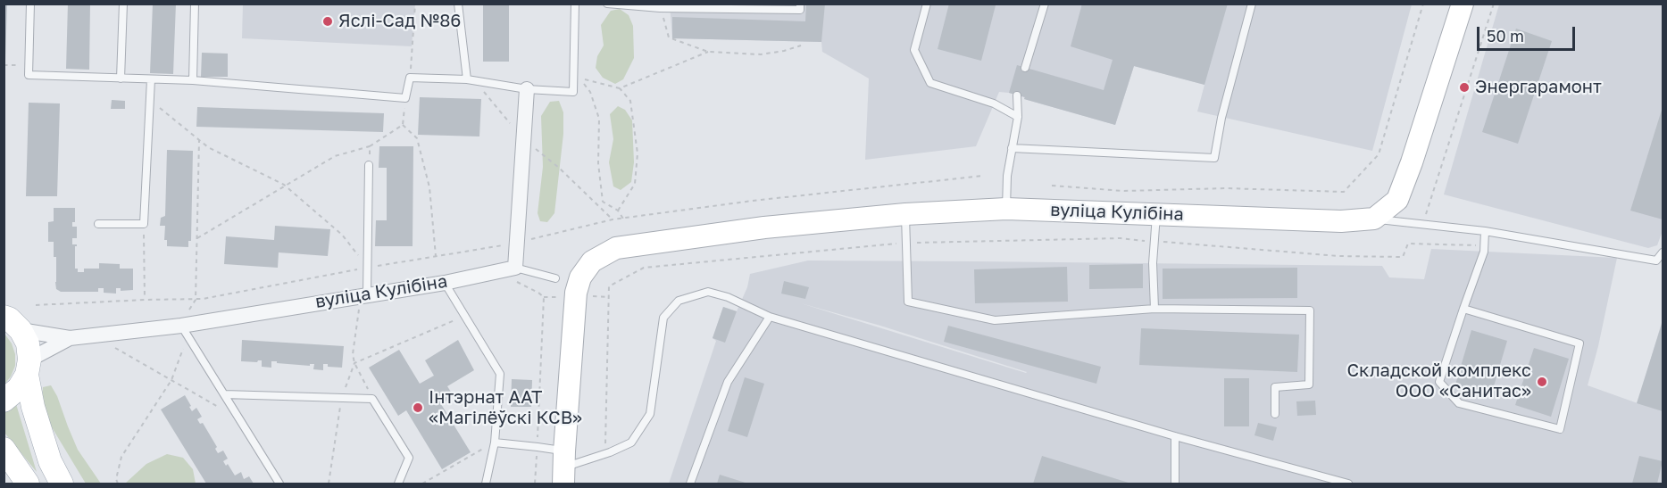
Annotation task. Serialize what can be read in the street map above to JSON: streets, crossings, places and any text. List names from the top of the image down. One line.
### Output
{"streets":{"main road":["вуліца Кулібіна"]},"places":["Яслі-Сад №86","Энергарамонт","Складской комплекс ООО «Санитас»","Інтэрнат ААТ «Магілёўскі КСВ»"],"scale_bar":"50 m"}
